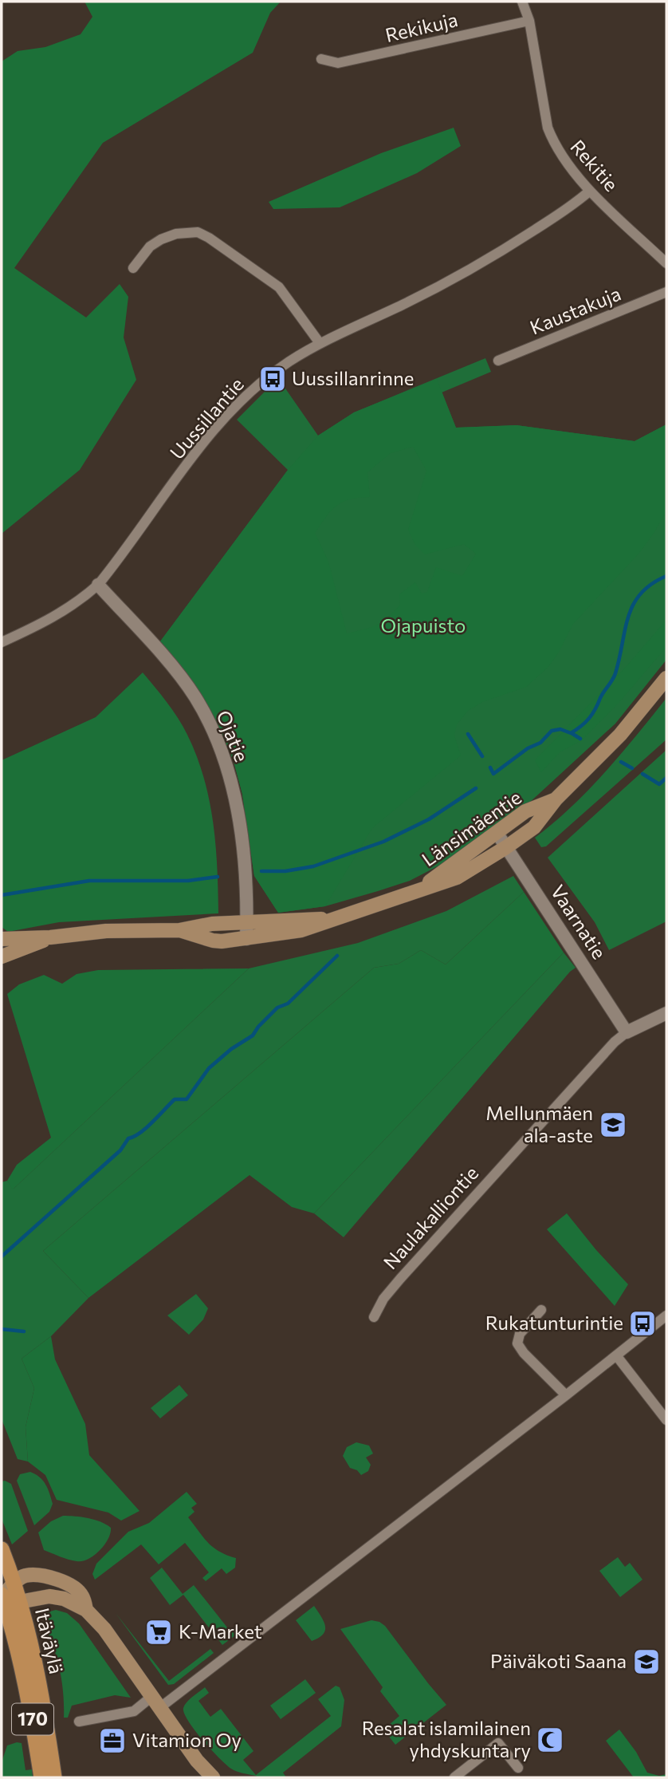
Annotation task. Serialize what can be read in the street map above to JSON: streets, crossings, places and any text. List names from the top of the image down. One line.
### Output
{"streets":{"main road":["Länsimäentie","Itäväylä","170"],"street":["Rekikuja","Rekitie","Kaustakuja","Uussillantie","Ojatie","Vaarnatie","Naulakalliontie"]},"crossings":[["Rekikuja","Rekitie"],["Rekitie","Uussillantie"],["Uussillantie","Ojatie"],["Ojatie","Länsimäentie"],["Länsimäentie","Vaarnatie"],["Vaarnatie","Naulakalliontie"]],"parks":["Ojapuisto"],"places":{"bus stop":["Uussillanrinne","Rukatunturintie"],"school or university":["Mellunmäen ala-aste","Päiväkoti Saana"],"supermarket":["K-Market"],"mosque":["Resalat islamilainen yhdyskunta ry"],"office":["Vitamion Oy"]}}
